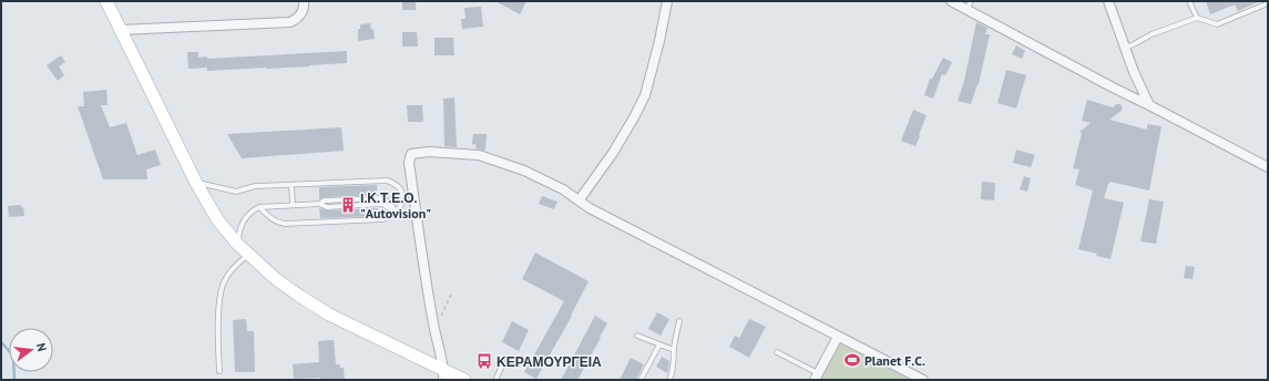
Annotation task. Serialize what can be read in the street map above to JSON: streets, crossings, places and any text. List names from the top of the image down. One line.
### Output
{"places":{"building":["I.Κ.Τ.Ε.Ο. \"Autovision\""],"sports":["Planet F.C."],"bus stop":["ΚΕΡΑΜΟΥΡΓΕΙΑ"]},"north":"right"}
